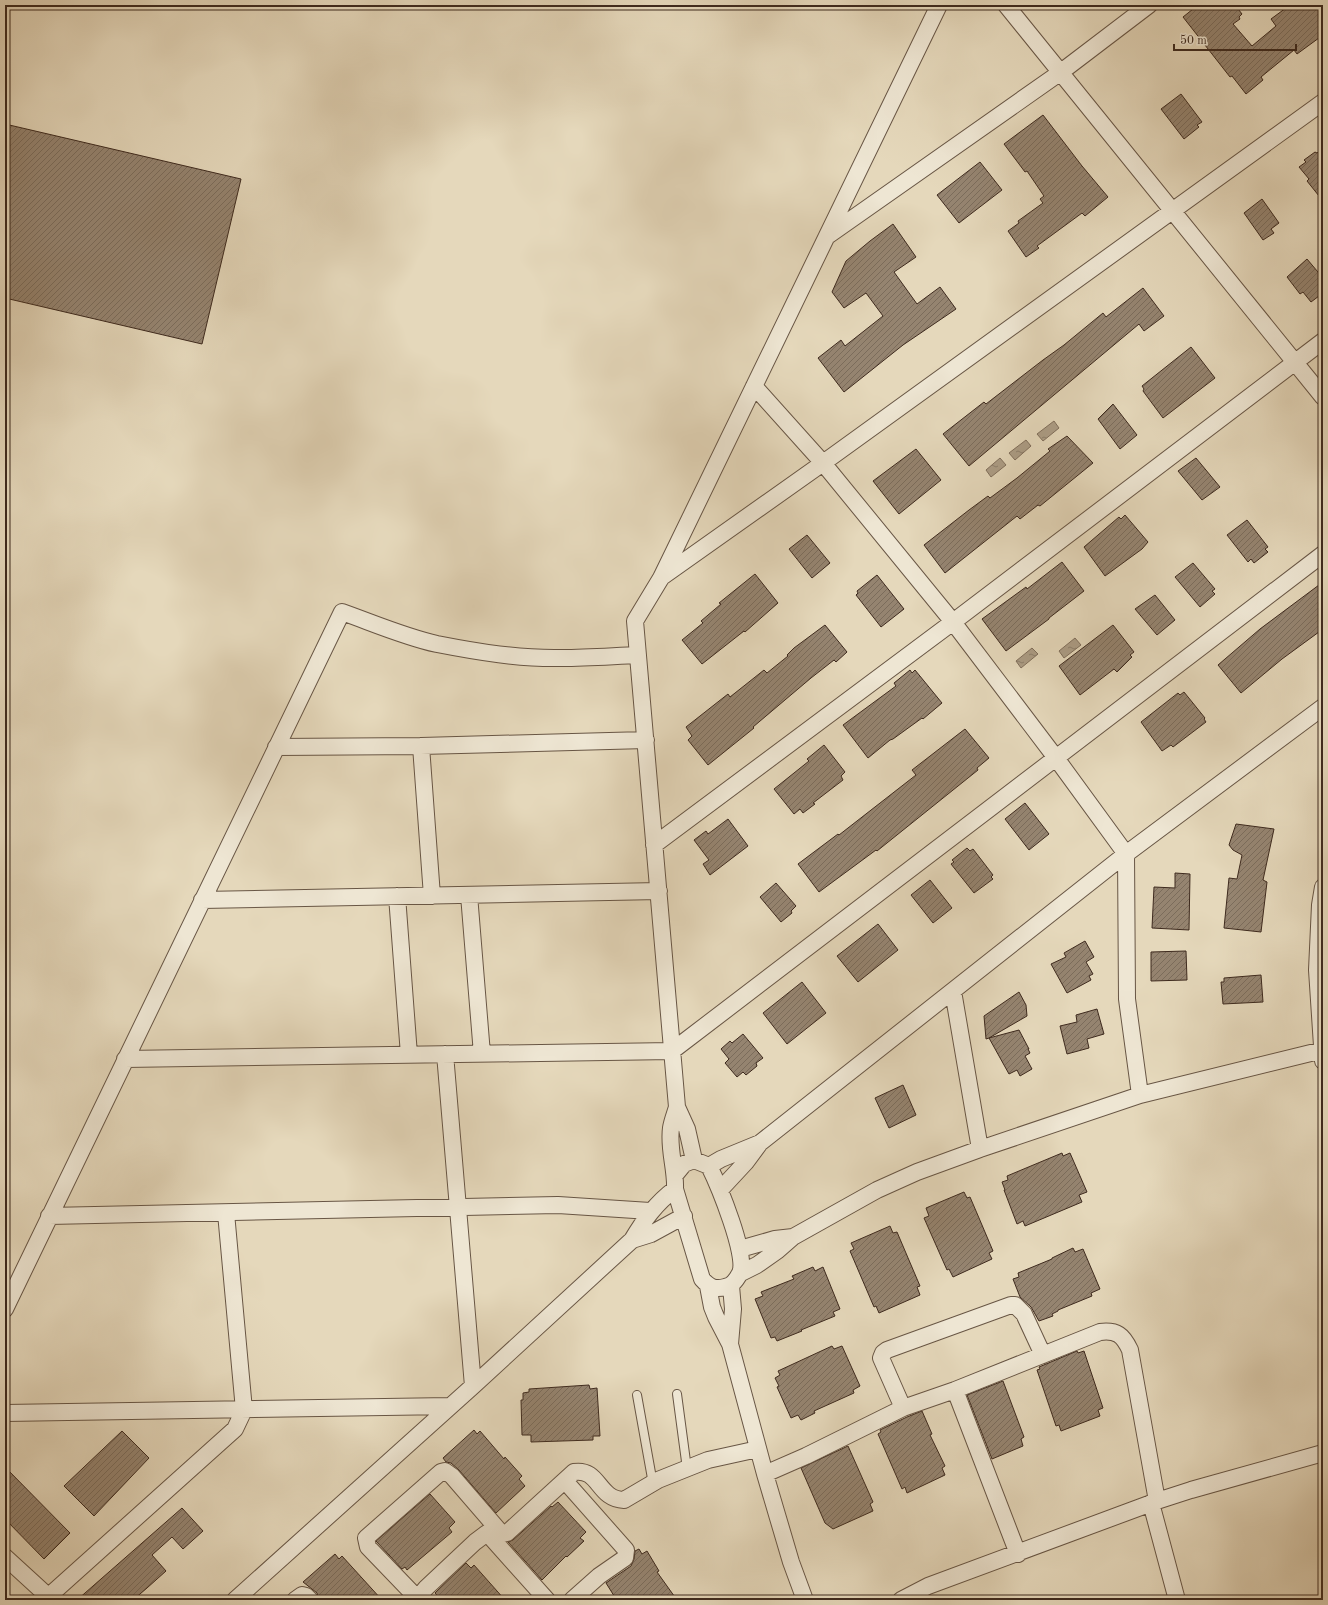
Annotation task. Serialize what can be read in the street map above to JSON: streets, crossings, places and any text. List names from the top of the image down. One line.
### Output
{"scale_bar":"50 m"}
